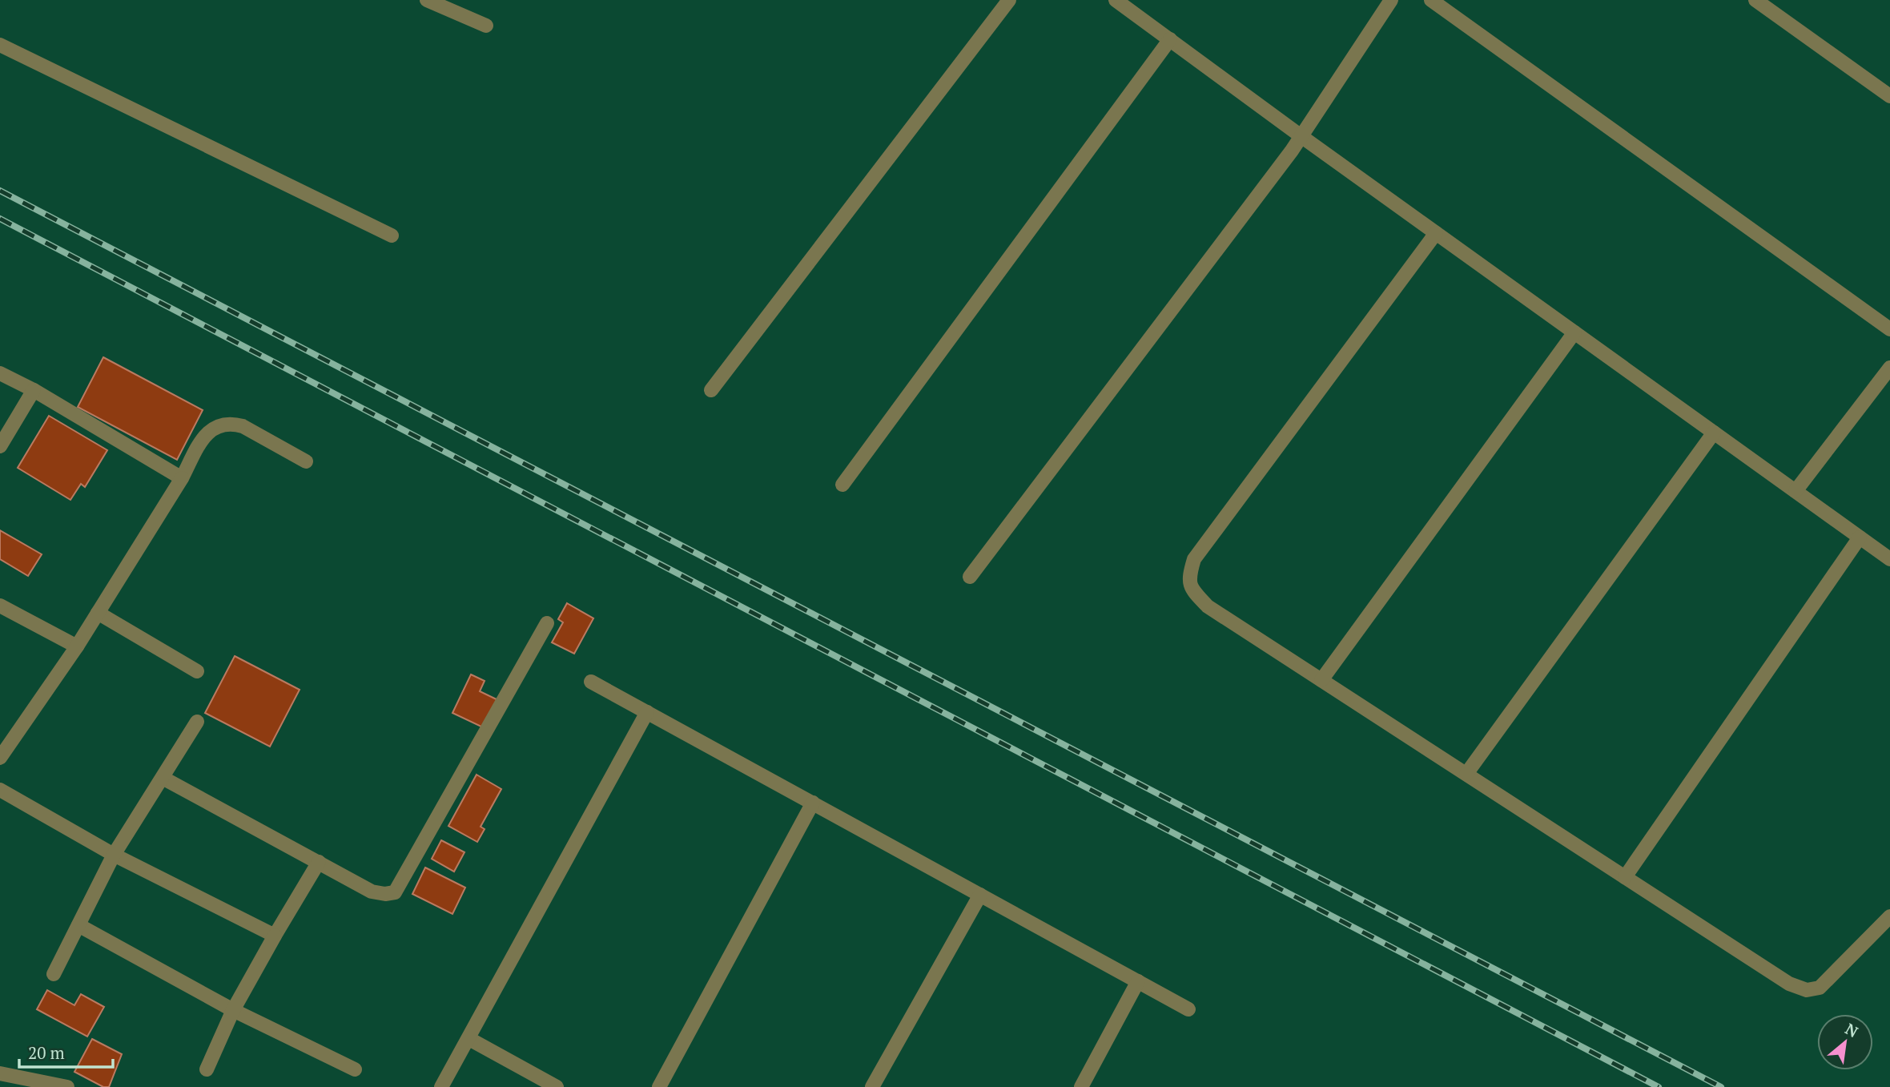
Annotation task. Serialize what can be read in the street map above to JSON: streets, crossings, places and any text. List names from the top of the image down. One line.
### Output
{"scale_bar":"20 m","north":"top right"}
